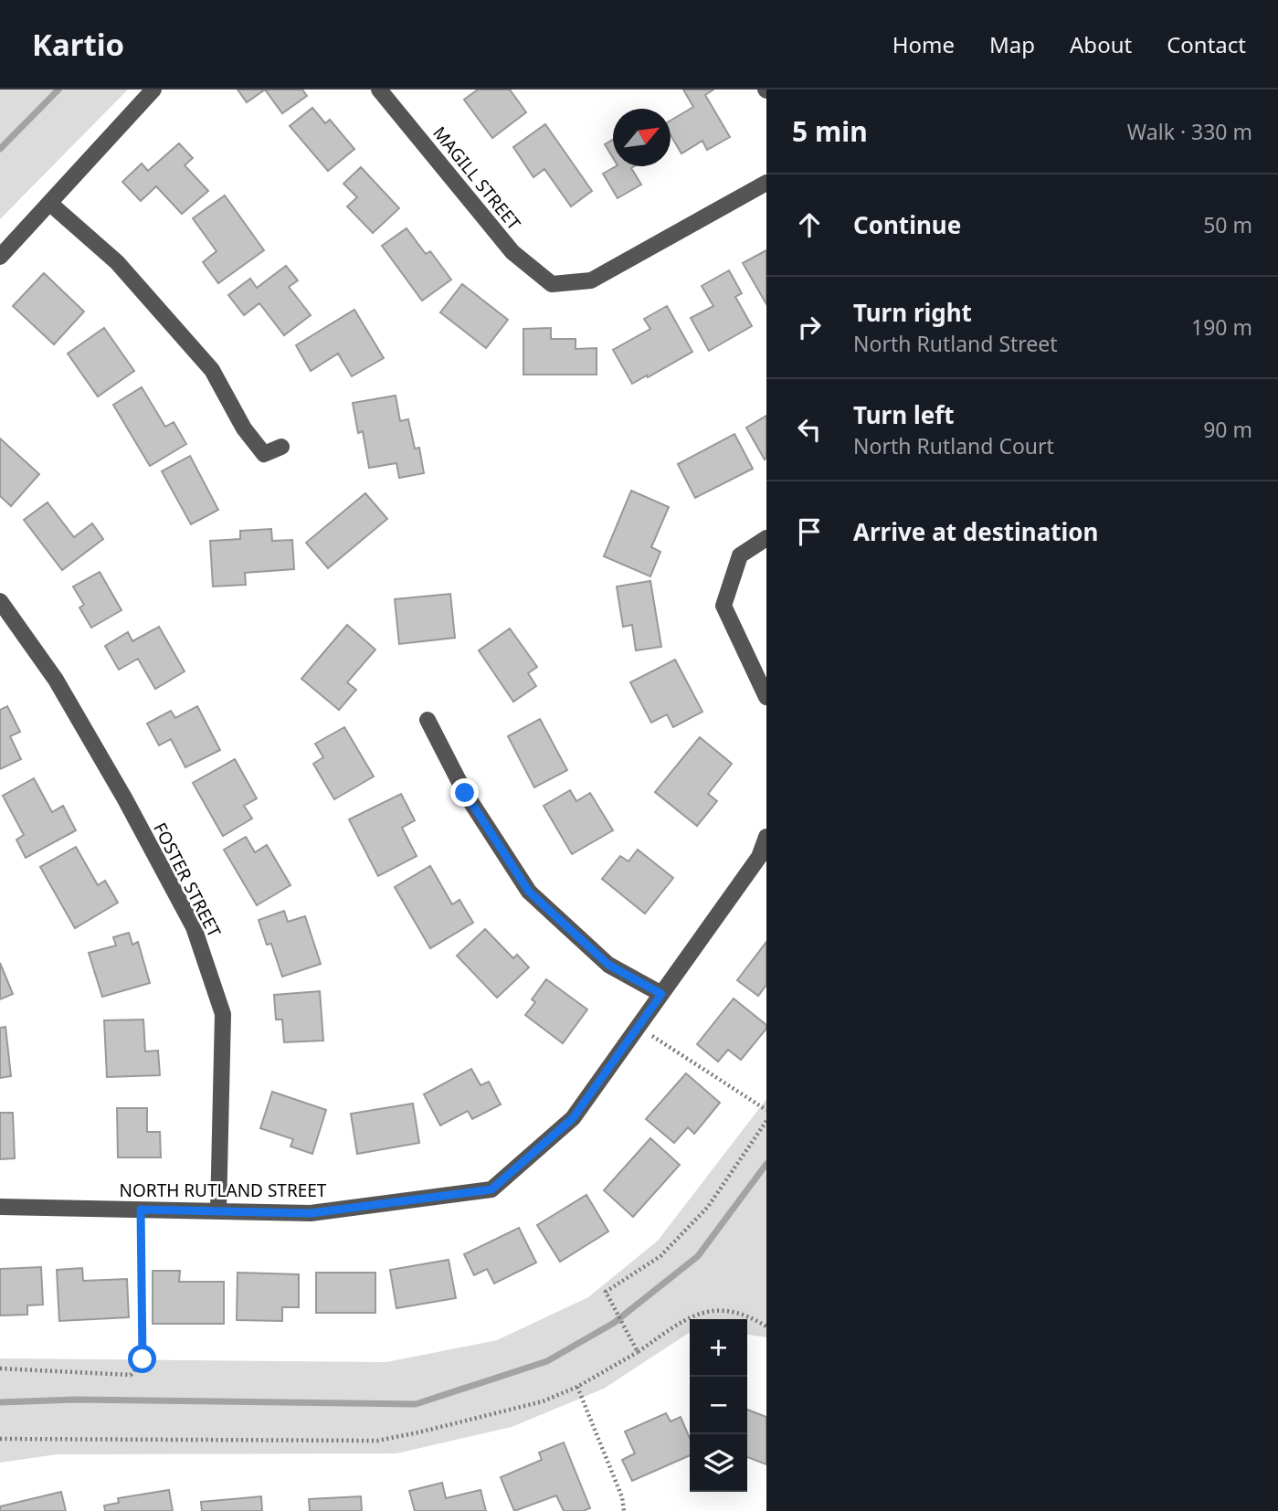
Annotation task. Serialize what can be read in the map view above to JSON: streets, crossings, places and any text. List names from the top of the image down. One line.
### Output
{"streets":{"street":["MAGILL STREET","FOSTER STREET","NORTH RUTLAND STREET"]},"crossings":[["FOSTER STREET","NORTH RUTLAND STREET"]],"north":"top right","page":{"header":"Kartio","nav":["Home","Map","About","Contact"],"heading":["5 min","Walk · 330 m"],"list":[["Continue","50 m"],["Turn right","North Rutland Street","190 m"],["Turn left","North Rutland Court","90 m"],"Arrive at destination"],"map_buttons":["+","−"]}}
